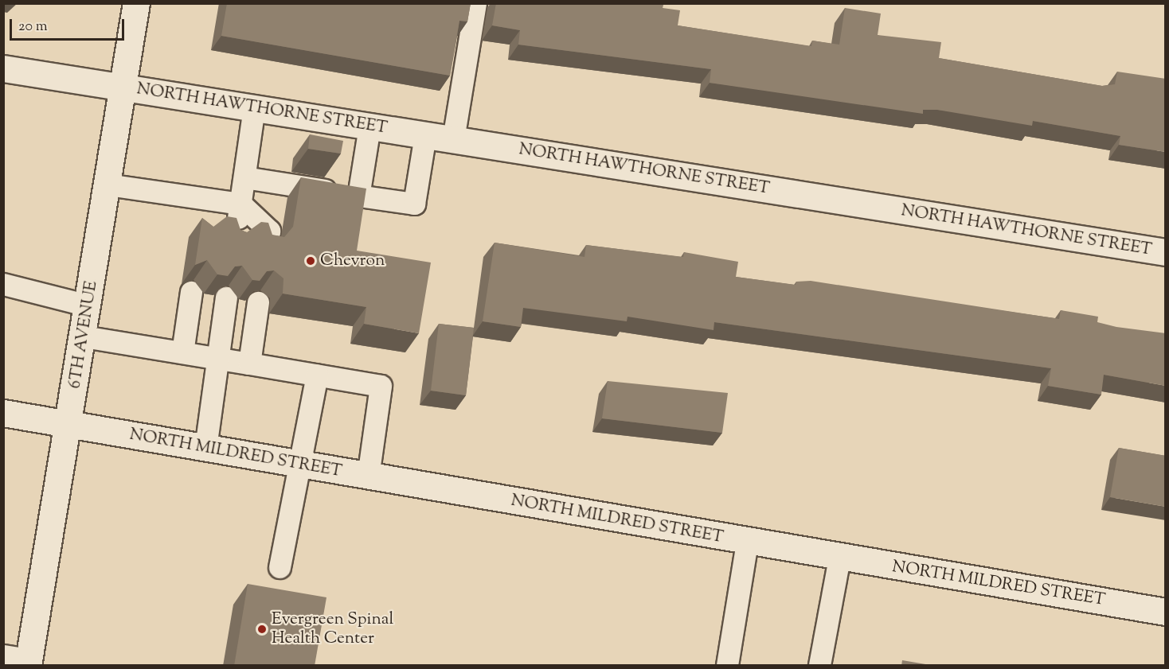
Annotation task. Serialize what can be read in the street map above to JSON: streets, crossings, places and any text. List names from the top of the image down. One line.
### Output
{"streets":{"street":["NORTH HAWTHORNE STREET","6TH AVENUE","NORTH MILDRED STREET"]},"crossings":[["NORTH HAWTHORNE STREET","6TH AVENUE"],["6TH AVENUE","NORTH MILDRED STREET"]],"places":["Chevron","Evergreen Spinal Health Center"],"scale_bar":"20 m"}
